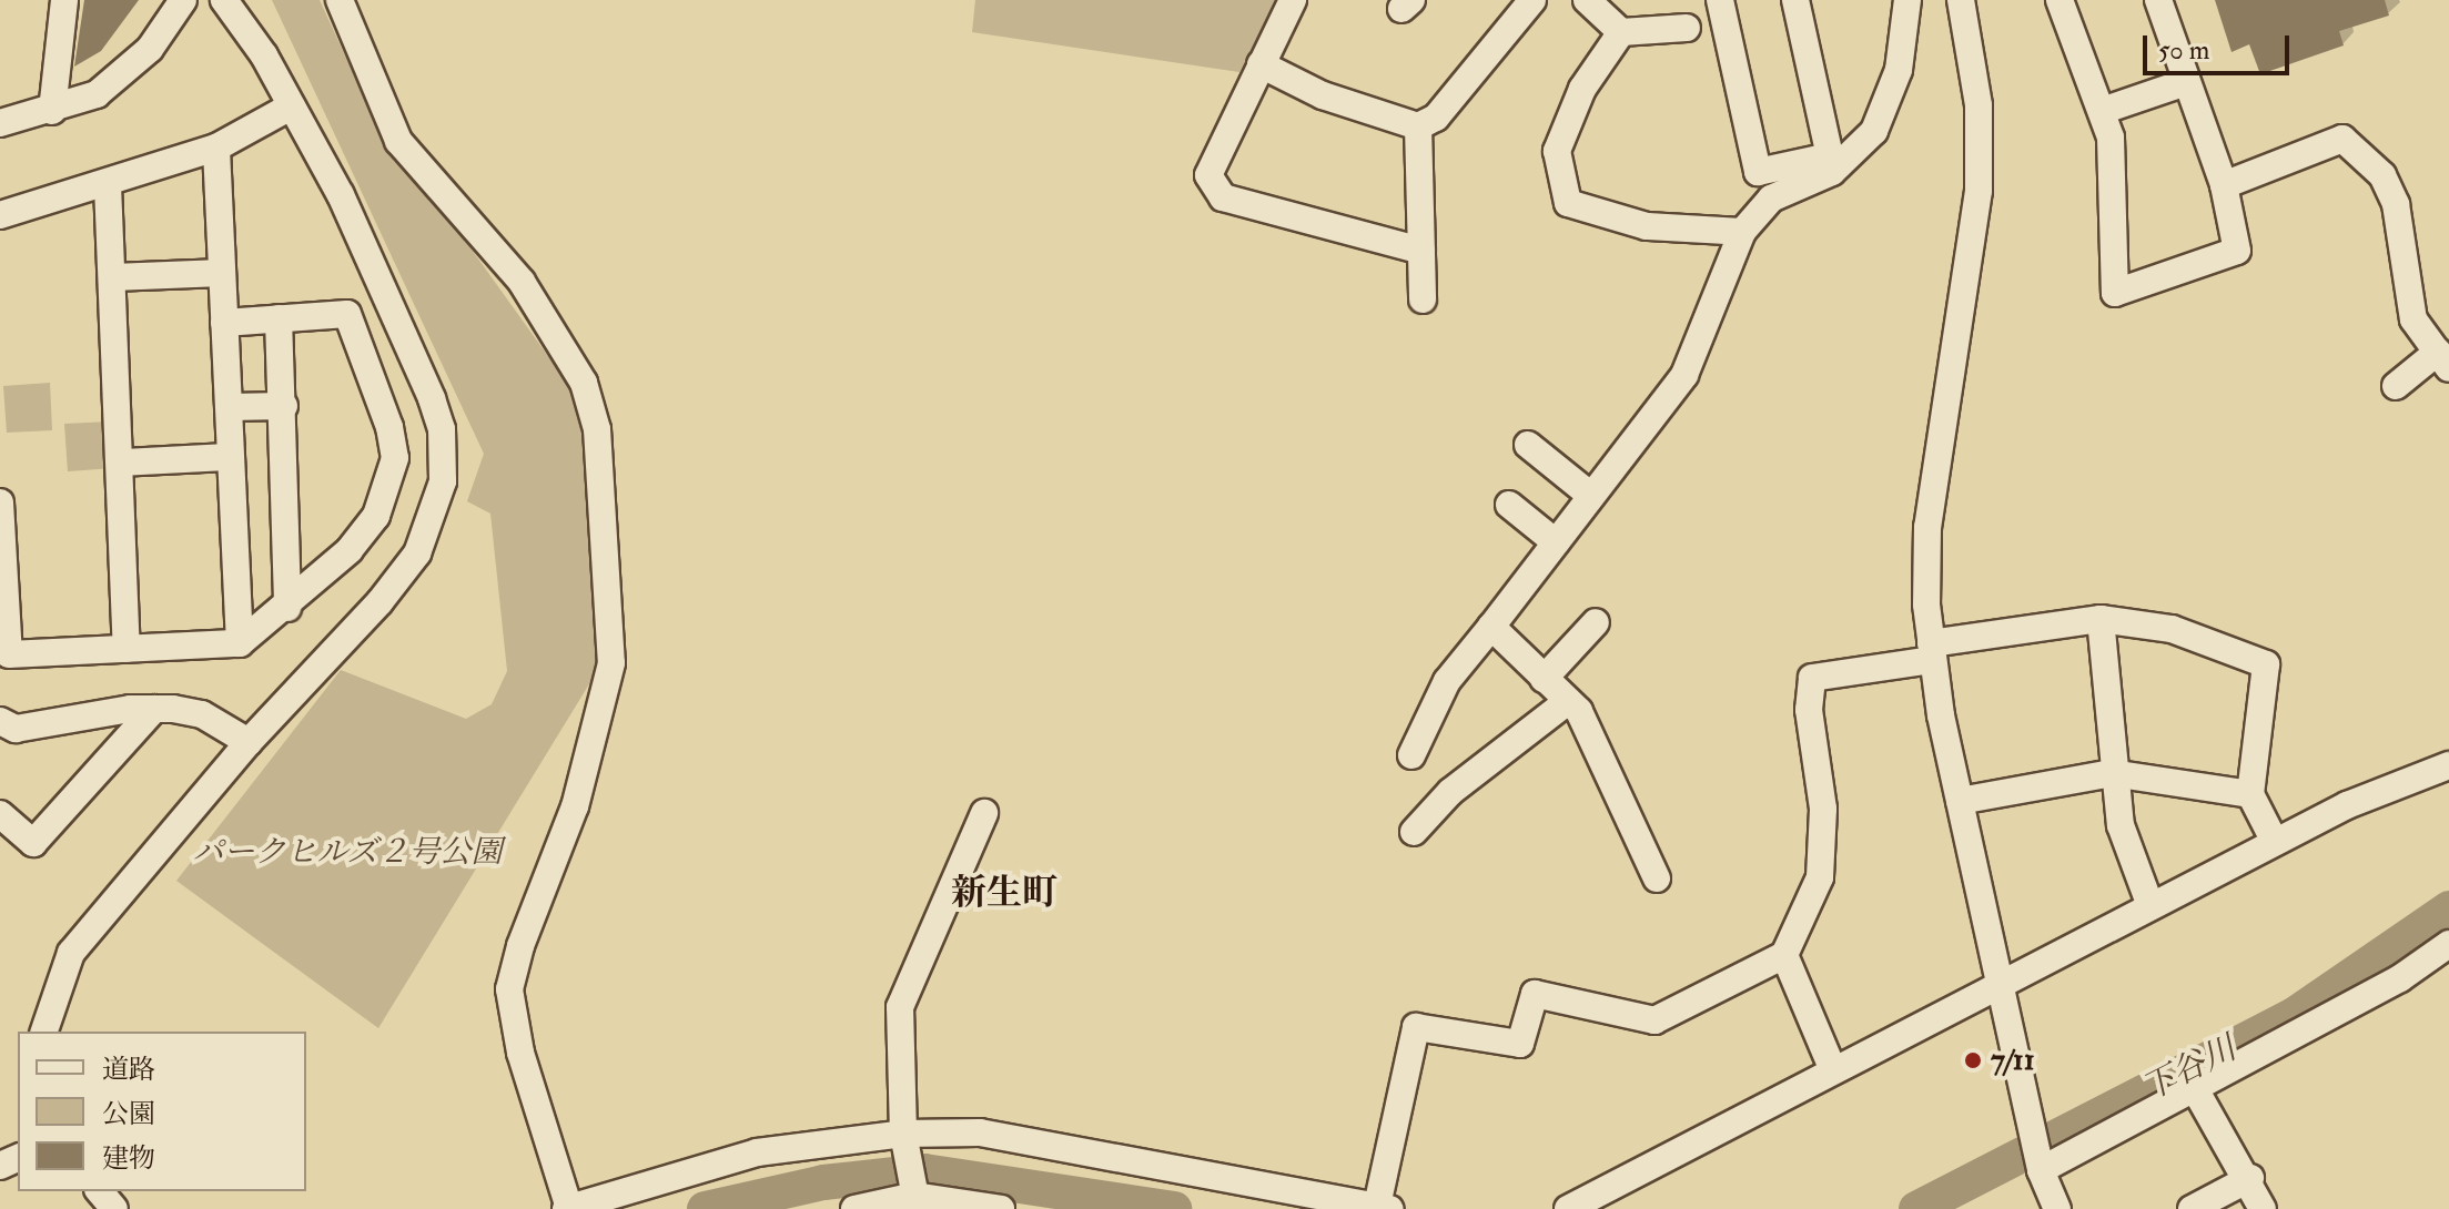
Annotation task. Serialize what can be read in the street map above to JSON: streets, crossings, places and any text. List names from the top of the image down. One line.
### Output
{"districts":["新生町"],"water":["下谷川"],"parks":["パークヒルズ２号公園"],"places":["7/11"],"legend":["道路","公園","建物"],"scale_bar":"50 m"}
